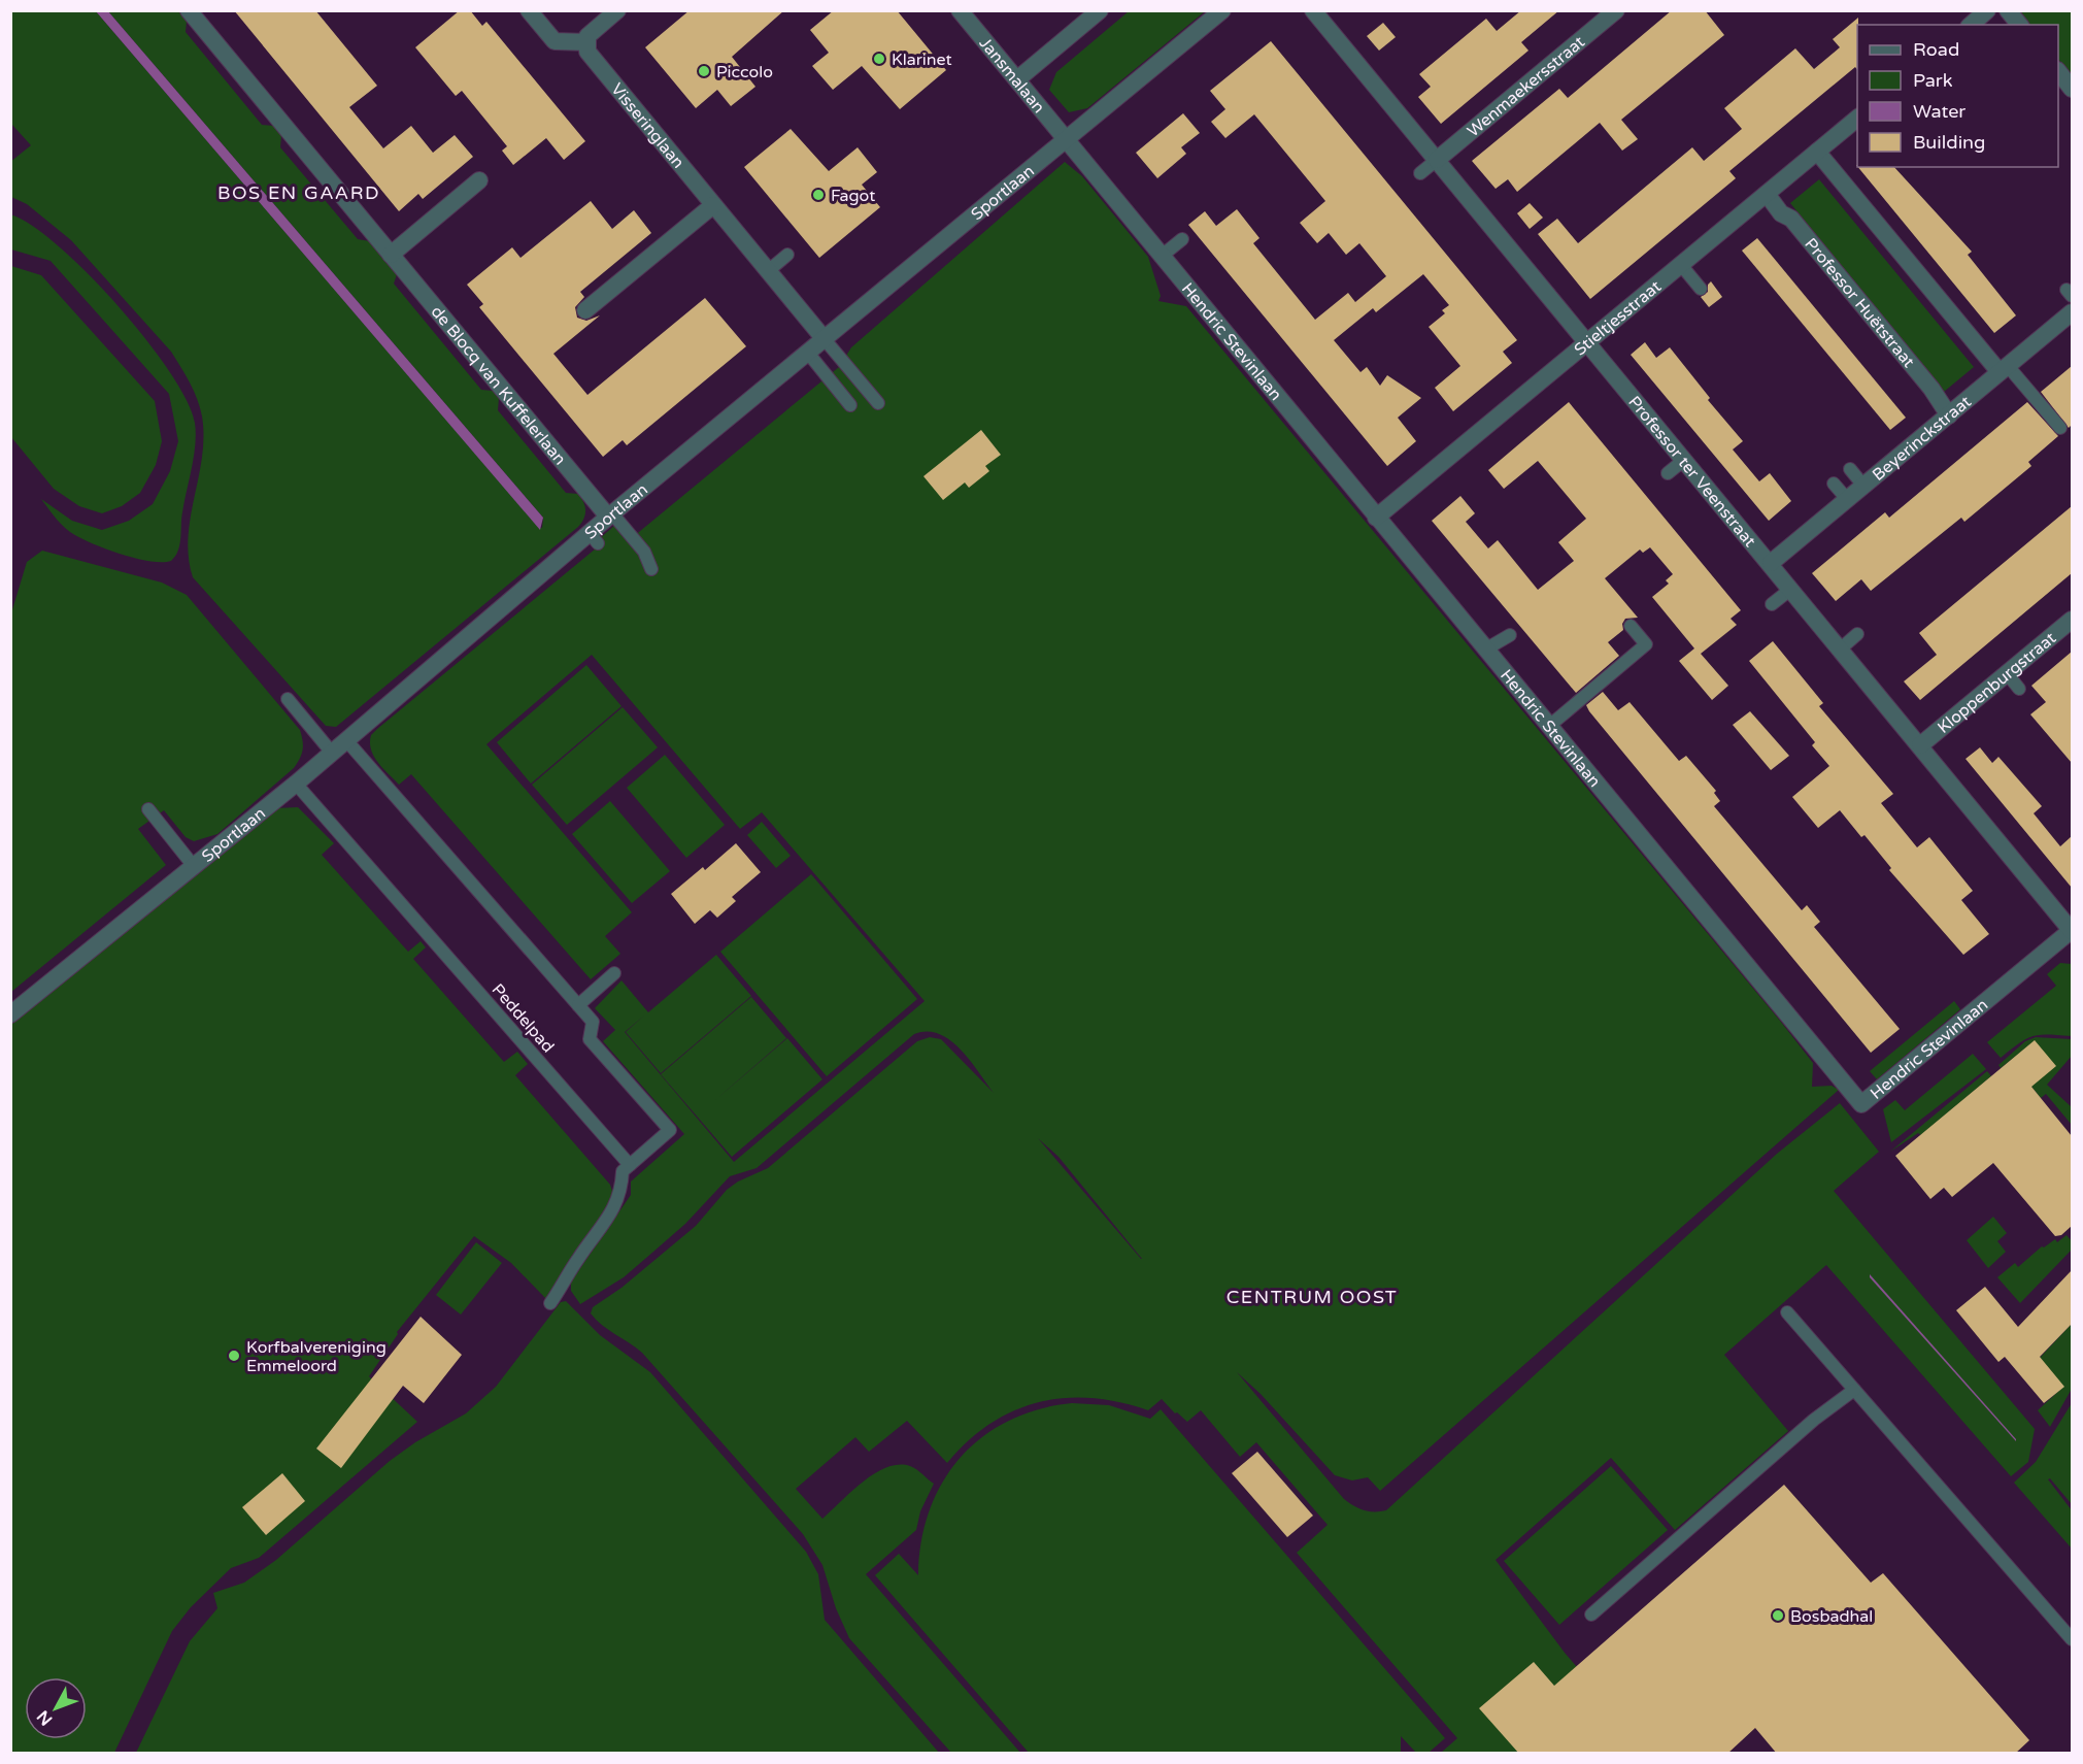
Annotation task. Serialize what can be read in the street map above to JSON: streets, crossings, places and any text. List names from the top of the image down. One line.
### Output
{"streets":{"street":["Jansmalaan","Wenmaekersstraat","Visseringlaan","Sportlaan","Professor Huëtstraat","Stieltjesstraat","Hendric Stevinlaan","de Blocq van Kuffelerlaan","Beyerinckstraat","Professor ter Veenstraat","Kloppenburgstraat"],"lane":["Peddelpad"]},"crossings":[["Jansmalaan","Sportlaan"],["Jansmalaan","Hendric Stevinlaan"],["Wenmaekersstraat","Professor ter Veenstraat"],["Visseringlaan","Sportlaan"],["Sportlaan","Hendric Stevinlaan"],["Sportlaan","de Blocq van Kuffelerlaan"],["Sportlaan","Peddelpad"],["Professor Huëtstraat","Stieltjesstraat"],["Professor Huëtstraat","Beyerinckstraat"],["Stieltjesstraat","Hendric Stevinlaan"],["Stieltjesstraat","Professor ter Veenstraat"],["Hendric Stevinlaan","Professor ter Veenstraat"],["Beyerinckstraat","Professor ter Veenstraat"],["Professor ter Veenstraat","Kloppenburgstraat"]],"districts":["BOS EN GAARD","CENTRUM OOST"],"places":["Klarinet","Piccolo","Fagot","Korfbalvereniging Emmeloord","Bosbadhal"],"legend":["Road","Park","Water","Building"],"north":"bottom left"}
